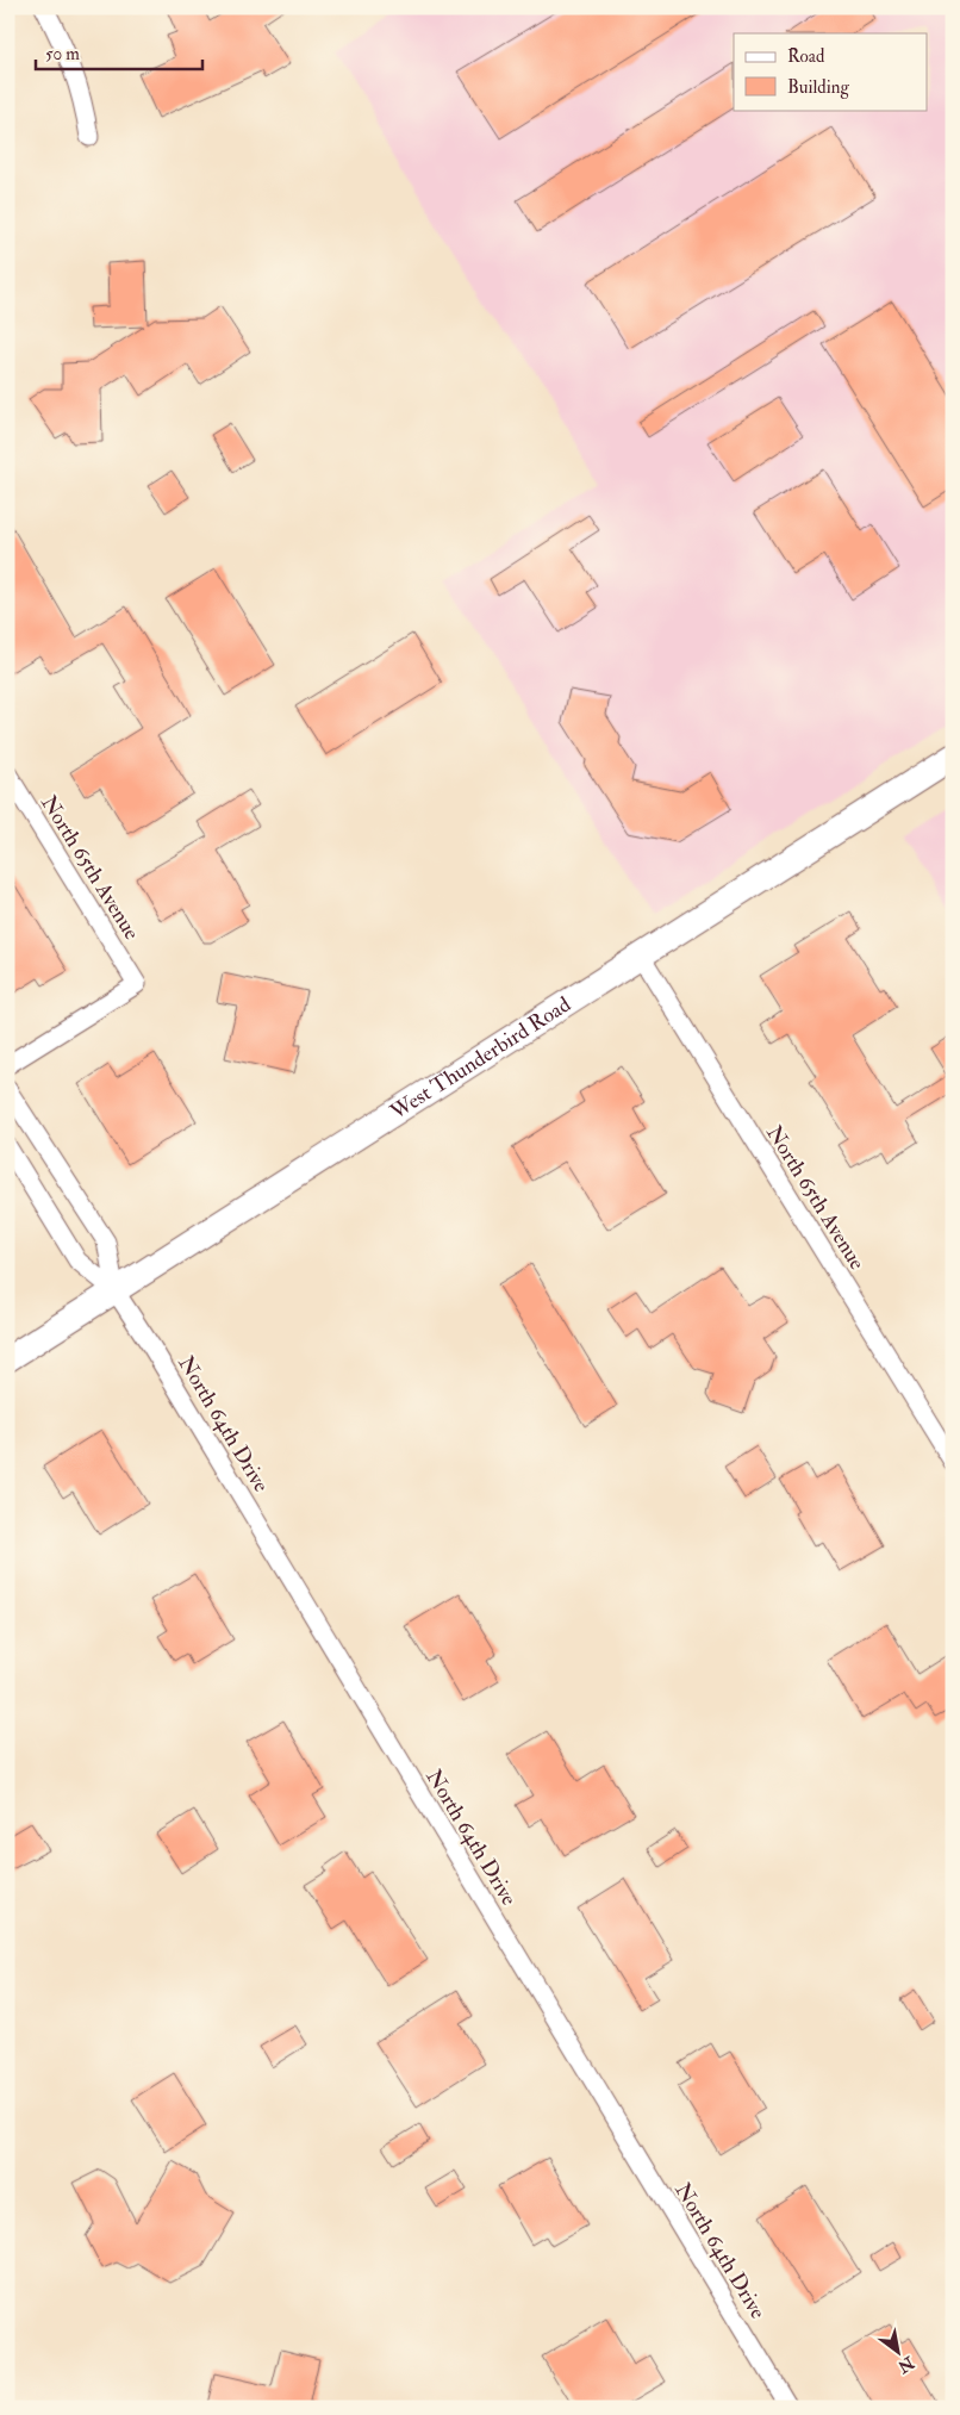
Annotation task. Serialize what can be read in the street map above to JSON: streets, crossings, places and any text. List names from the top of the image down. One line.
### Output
{"streets":{"main road":["West Thunderbird Road"],"street":["North 65th Avenue","North 64th Drive"]},"crossings":[["North 65th Avenue","West Thunderbird Road"],["West Thunderbird Road","North 64th Drive"]],"legend":["Road","Building"],"scale_bar":"50 m","north":"bottom right"}
